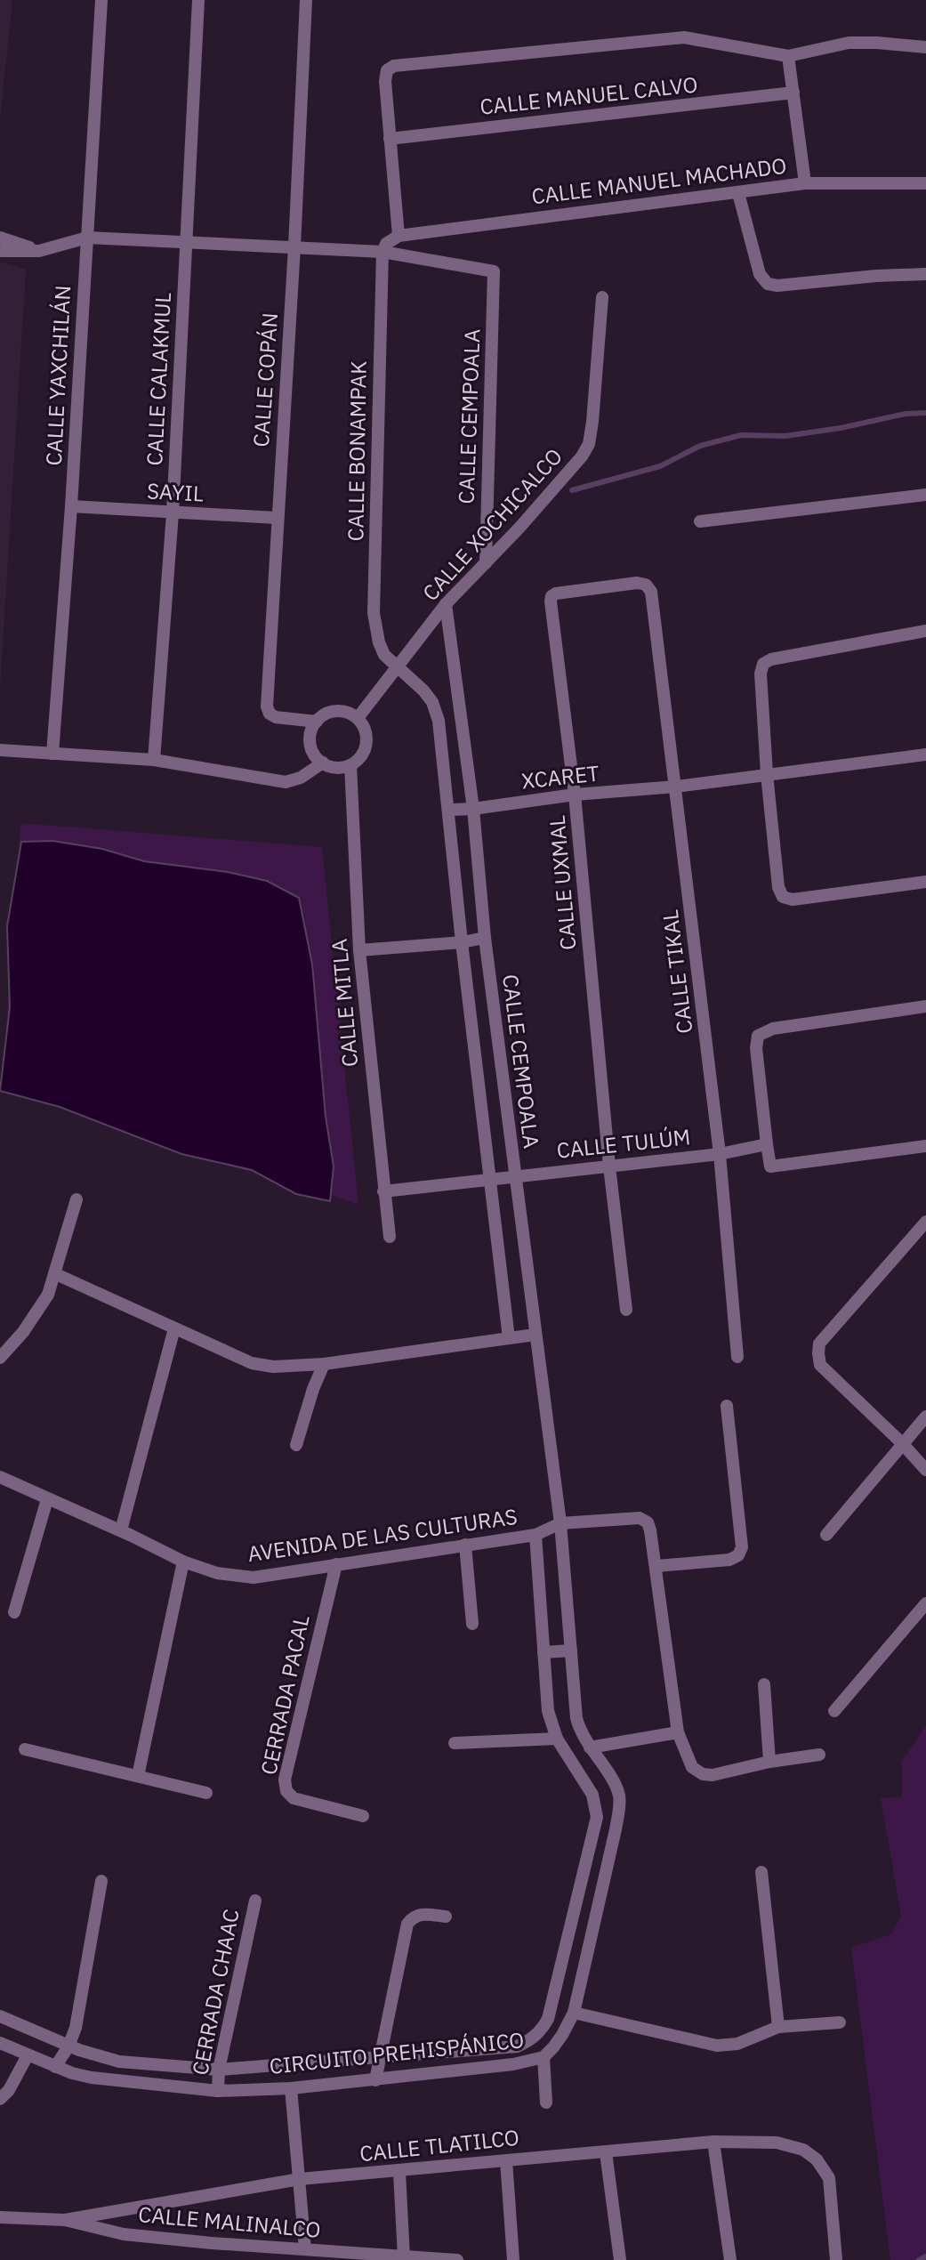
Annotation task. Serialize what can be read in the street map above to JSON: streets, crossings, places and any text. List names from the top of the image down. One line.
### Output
{"streets":{"street":["CALLE MANUEL CALVO","CALLE MANUEL MACHADO","CALLE YAXCHILÁN","CALLE CALAKMUL","CALLE COPÁN","CALLE CEMPOALA","CALLE BONAMPAK","SAYIL","CALLE XOCHICALCO","XCARET","CALLE UXMAL","CALLE TIKAL","CALLE MITLA","CALLE TULÚM","AVENIDA DE LAS CULTURAS","CERRADA PACAL","CERRADA CHAAC","CIRCUITO PREHISPÁNICO","CALLE TLATILCO","CALLE MALINALCO"]},"crossings":[["CALLE YAXCHILÁN","SAYIL"],["CALLE CALAKMUL","SAYIL"],["CALLE COPÁN","SAYIL"],["CALLE COPÁN","CALLE XOCHICALCO"],["CALLE COPÁN","CALLE MITLA"],["CALLE CEMPOALA","CALLE BONAMPAK"],["CALLE CEMPOALA","CALLE XOCHICALCO"],["CALLE CEMPOALA","XCARET"],["CALLE CEMPOALA","CALLE TULÚM"],["CALLE CEMPOALA","AVENIDA DE LAS CULTURAS"],["CALLE CEMPOALA","CIRCUITO PREHISPÁNICO"],["CALLE BONAMPAK","CALLE XOCHICALCO"],["CALLE XOCHICALCO","CALLE MITLA"],["XCARET","CALLE UXMAL"],["XCARET","CALLE TIKAL"],["CALLE UXMAL","CALLE TIKAL"],["CALLE UXMAL","CALLE TULÚM"],["CALLE TIKAL","CALLE TULÚM"],["CALLE MITLA","CALLE TULÚM"],["AVENIDA DE LAS CULTURAS","CERRADA PACAL"],["AVENIDA DE LAS CULTURAS","CIRCUITO PREHISPÁNICO"],["CERRADA CHAAC","CIRCUITO PREHISPÁNICO"],["CALLE TLATILCO","CALLE MALINALCO"]]}
